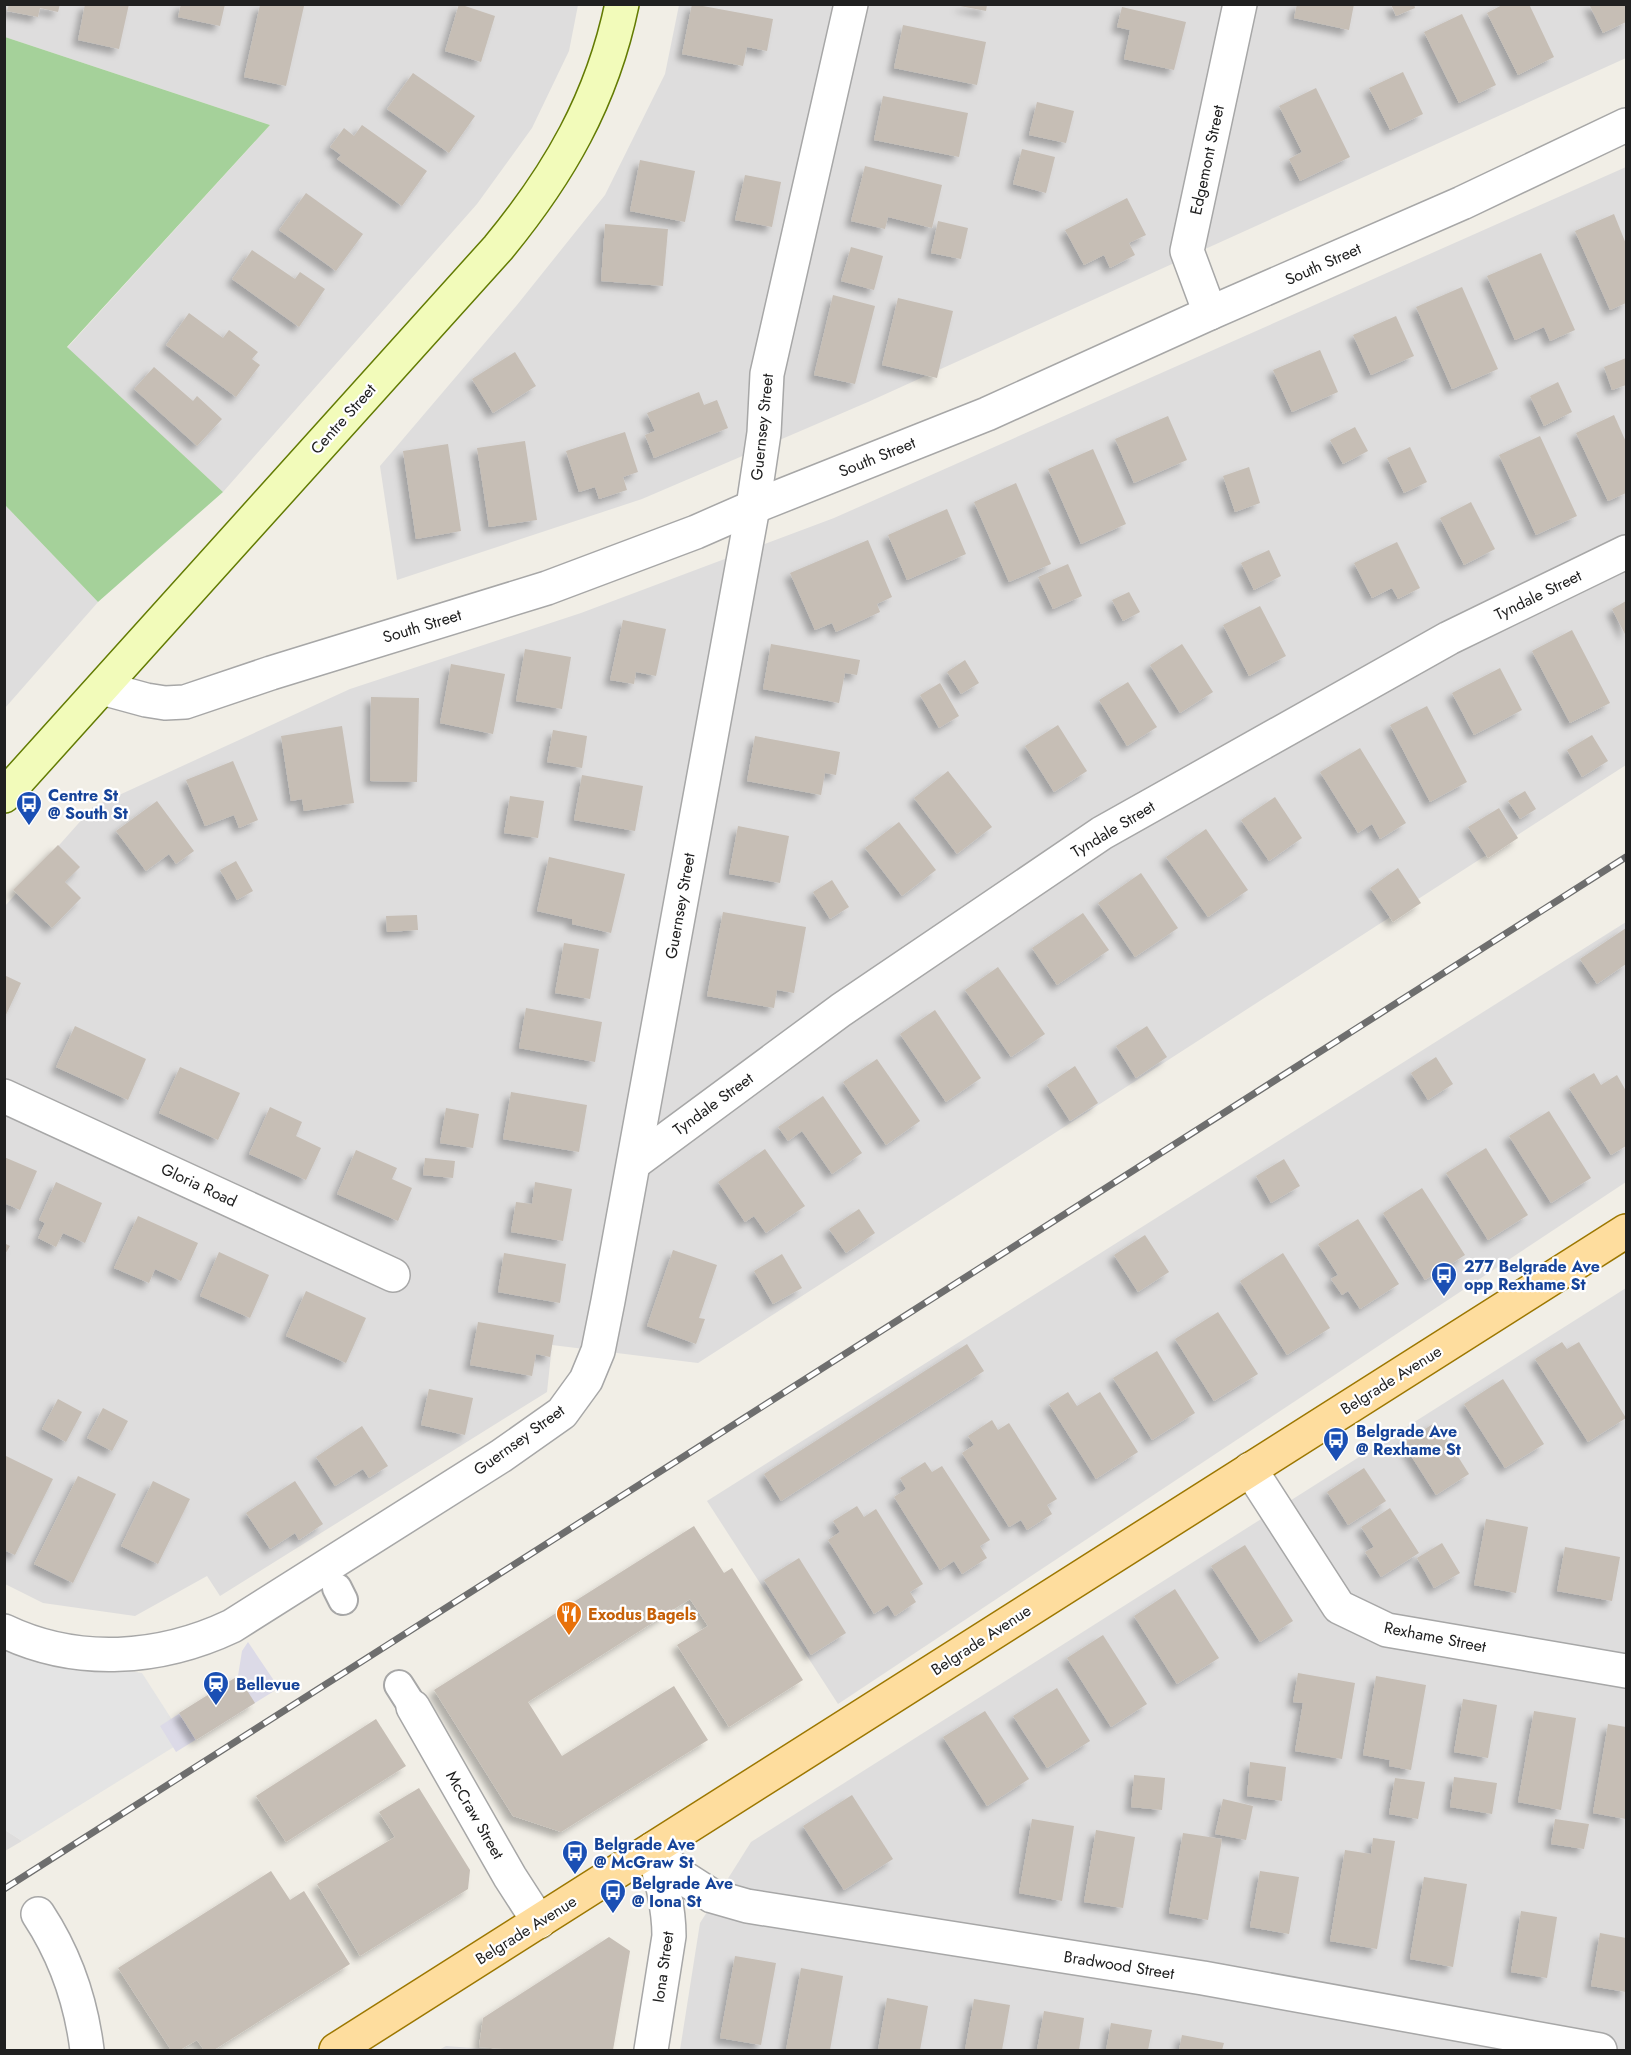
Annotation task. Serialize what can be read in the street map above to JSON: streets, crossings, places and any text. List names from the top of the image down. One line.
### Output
{"streets":{"main road":["Centre Street","Belgrade Avenue"],"street":["Edgemont Street","South Street","Guernsey Street","Tyndale Street","Gloria Road","Rexhame Street","McCraw Street","Bradwood Street","Iona Street"]},"crossings":[["Edgemont Street","South Street"],["South Street","Centre Street"],["South Street","Guernsey Street"],["Guernsey Street","Tyndale Street"],["Belgrade Avenue","Rexhame Street"],["Belgrade Avenue","McCraw Street"],["Belgrade Avenue","Bradwood Street"],["Belgrade Avenue","Iona Street"],["Bradwood Street","Iona Street"]],"places":{"bus stop":["Centre St @ South St","277 Belgrade Ave opp Rexhame St","Belgrade Ave @ Rexhame St","Belgrade Ave @ McGraw St","Belgrade Ave @ Iona St"],"restaurant":["Exodus Bagels"],"station":["Bellevue"]}}
